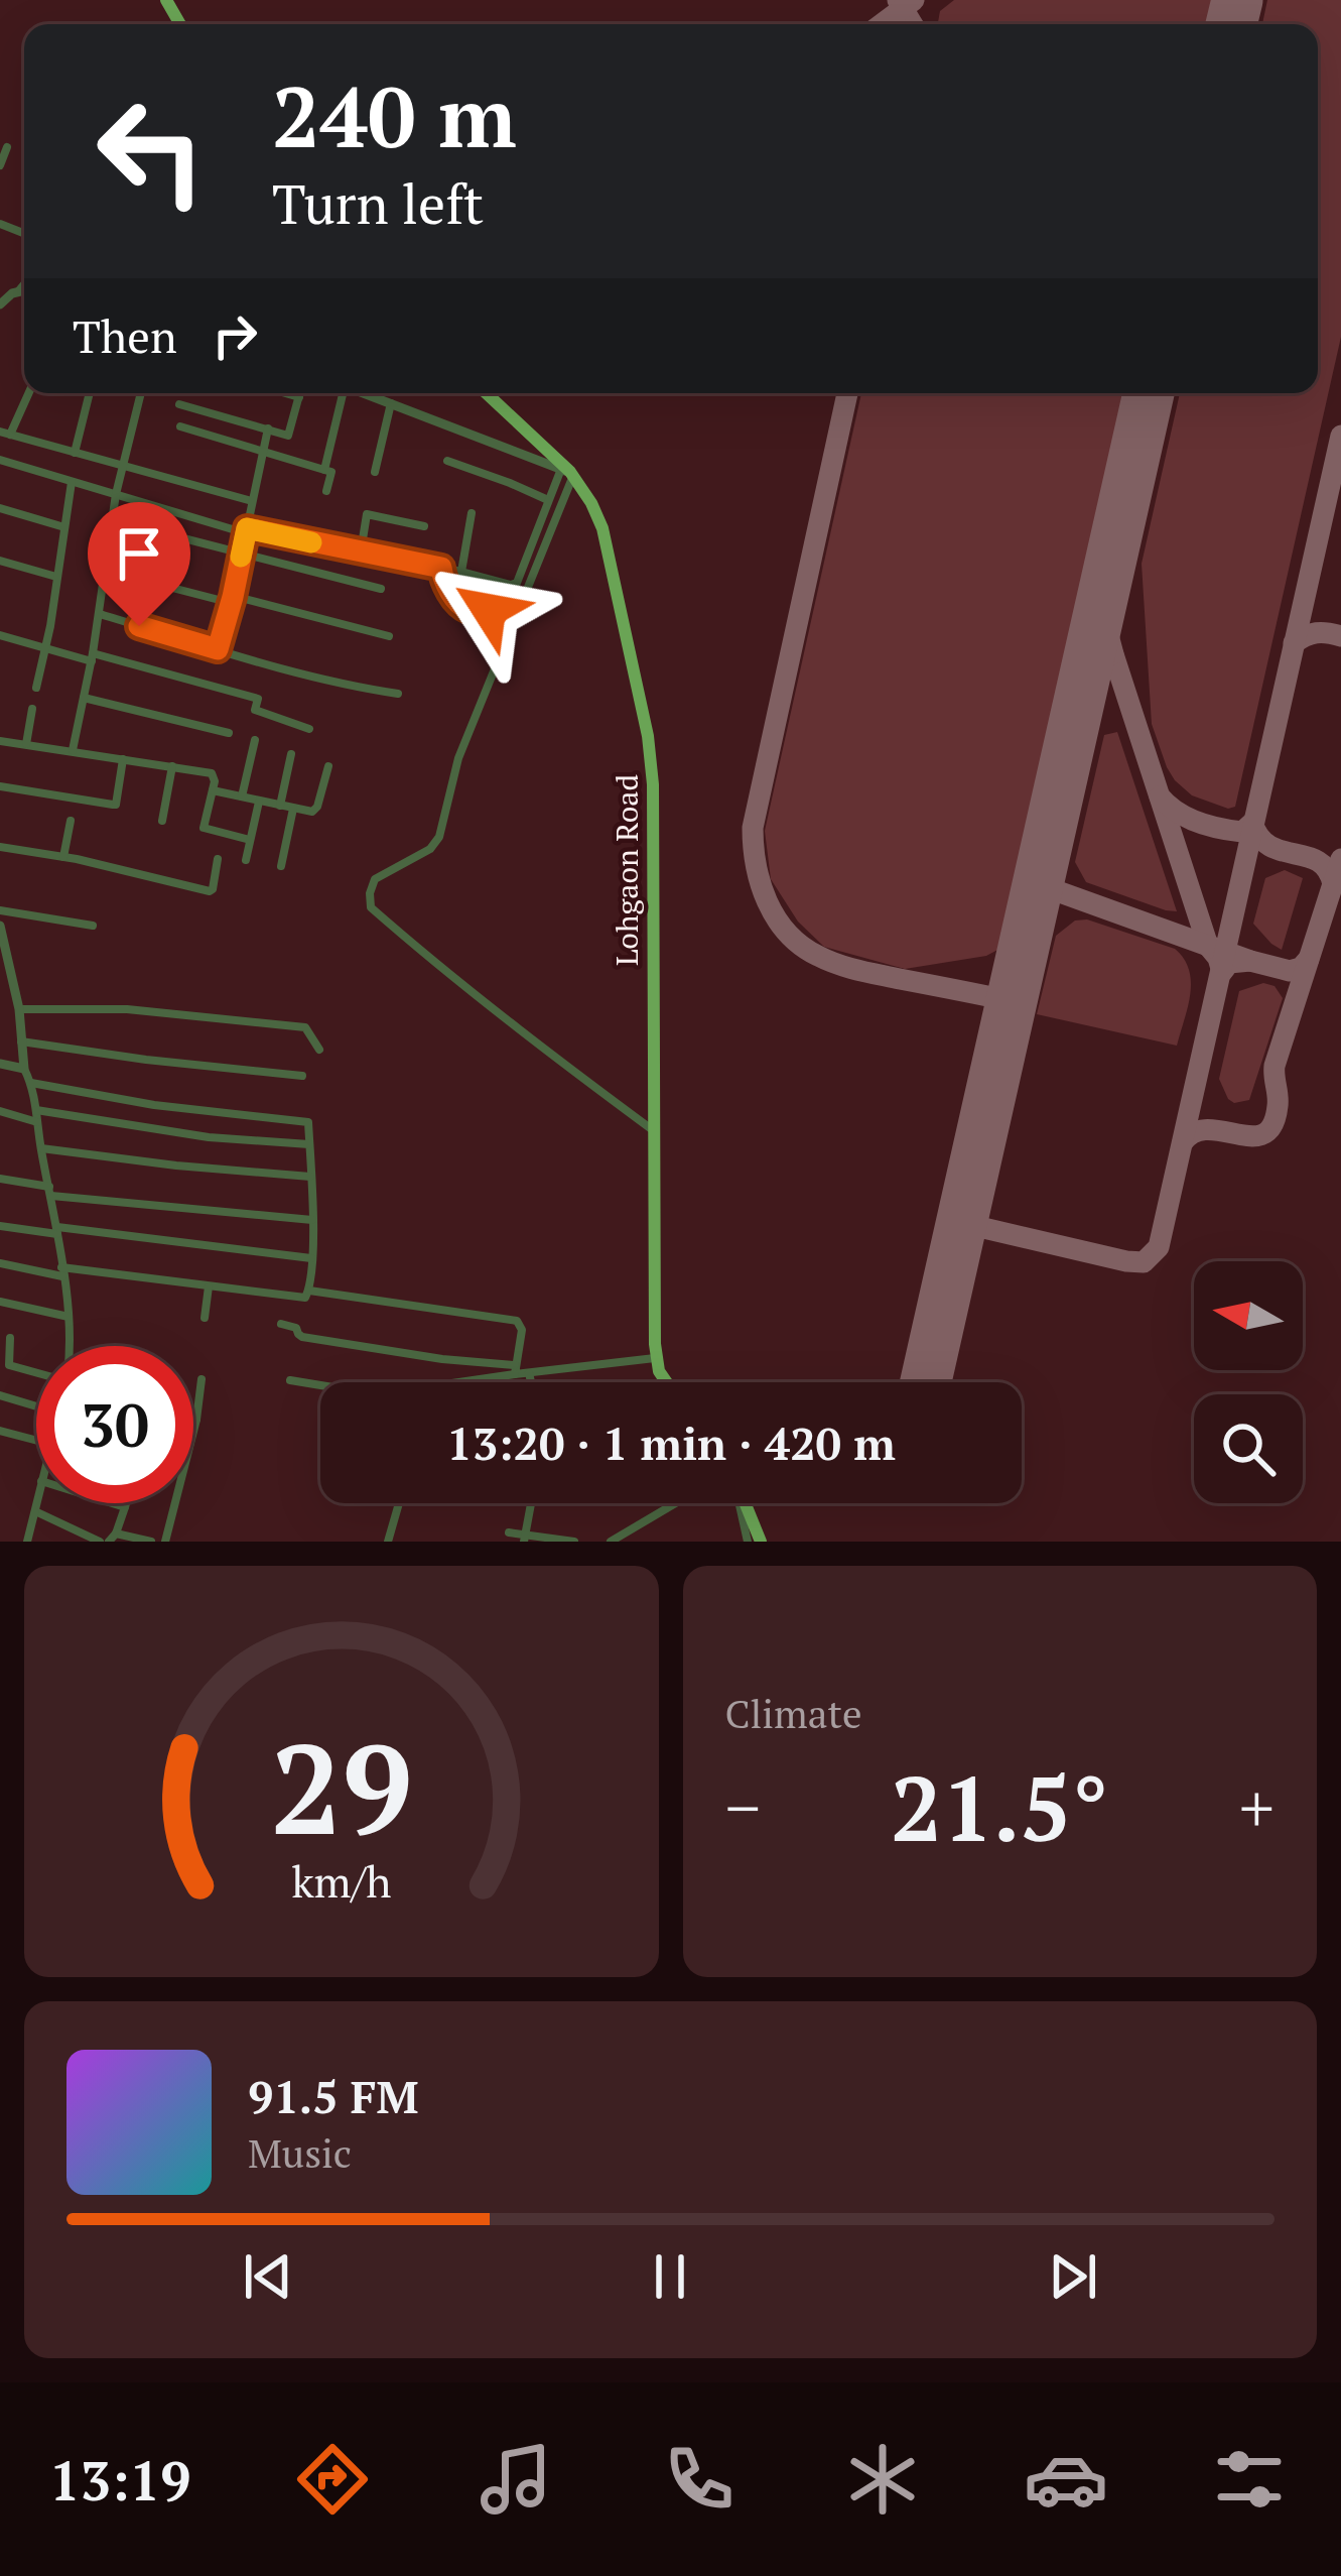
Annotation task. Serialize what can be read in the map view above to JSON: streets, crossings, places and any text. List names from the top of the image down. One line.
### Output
{"streets":{"main road":["Lohgaon Road"]},"north":"left","page":{"turn":["240 m","Turn left"],"then":"Then","limit":"30","trip":"13:20 · 1 min · 420 m","tile":"Climate","heat":["−","21.5°","+"],"song":["91.5 FM","Music"],"tabs":"13:19","gauge":["29","km/h"]}}
